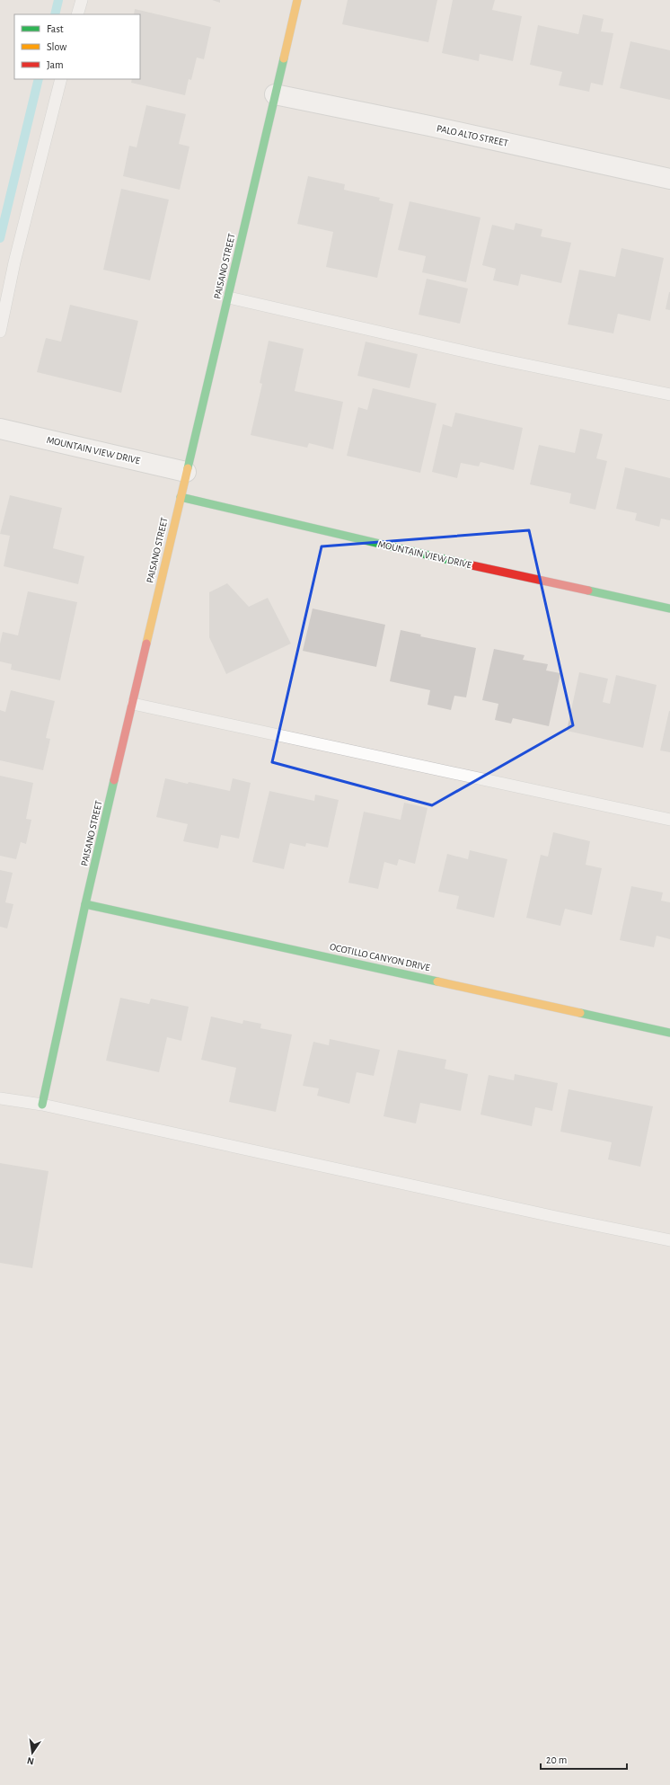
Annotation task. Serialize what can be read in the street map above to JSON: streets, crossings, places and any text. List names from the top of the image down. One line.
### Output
{"streets":{"street":["PALO ALTO STREET","PAISANO STREET","MOUNTAIN VIEW DRIVE","OCOTILLO CANYON DRIVE"]},"crossings":[["PALO ALTO STREET","PAISANO STREET"],["PAISANO STREET","MOUNTAIN VIEW DRIVE"],["PAISANO STREET","OCOTILLO CANYON DRIVE"]],"legend":["Fast","Slow","Jam"],"scale_bar":"20 m","north":"bottom"}
